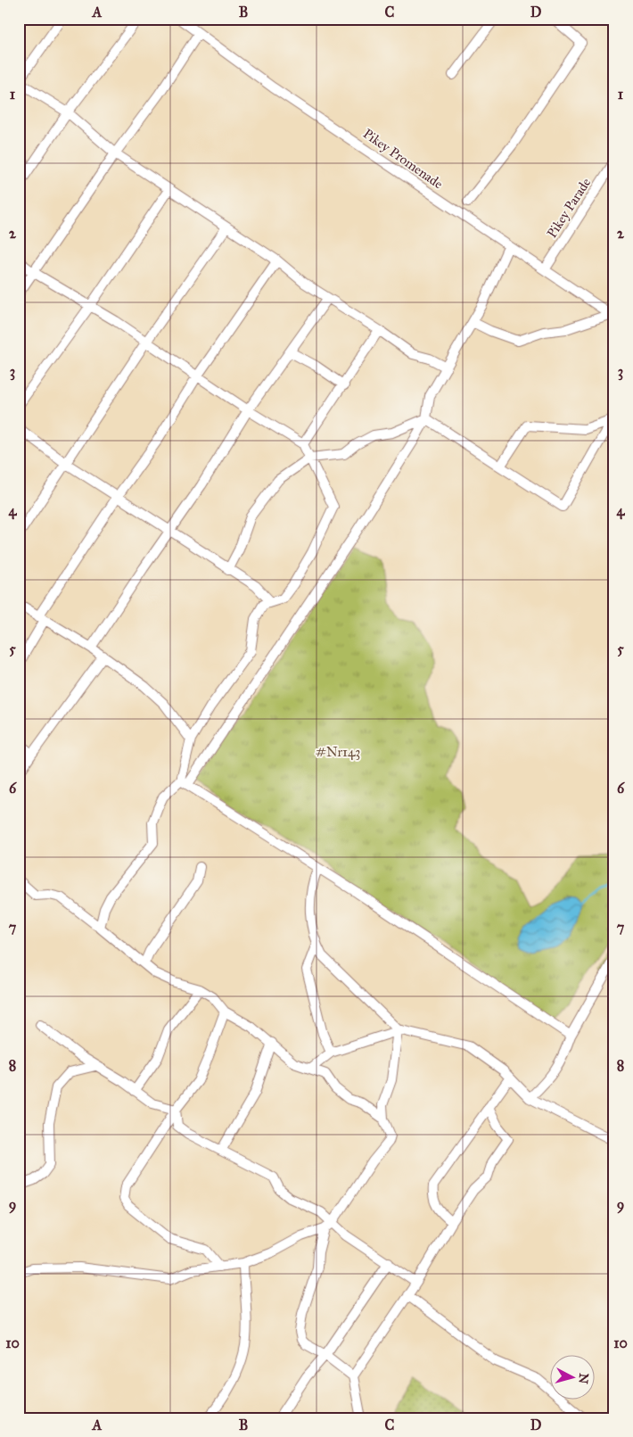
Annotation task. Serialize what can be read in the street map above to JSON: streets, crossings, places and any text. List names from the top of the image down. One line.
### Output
{"streets":{"street":["Pikey Promenade","Pikey Parade"]},"crossings":[["Pikey Promenade","Pikey Parade"]],"parks":["#Nr143"],"north":"right","grid":{"columns":["A","B","C","D"],"rows":["1","2","3","4","5","6","7","8","9","10"]}}
